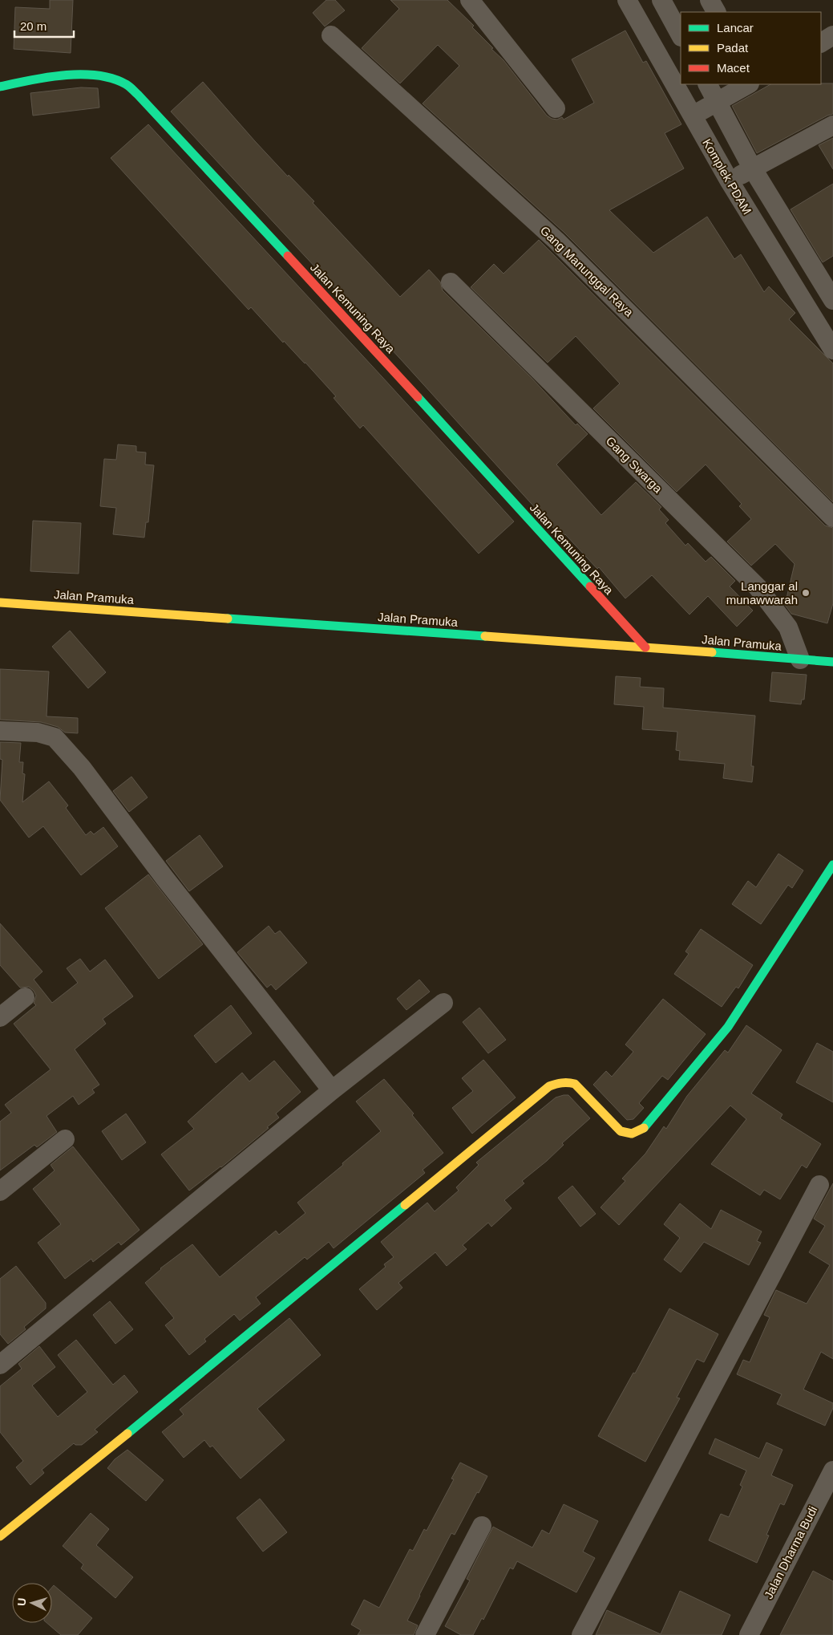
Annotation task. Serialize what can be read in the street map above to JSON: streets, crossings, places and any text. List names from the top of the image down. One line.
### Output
{"streets":{"street":["Komplek PDAM","Gang Manunggal Raya","Jalan Kemuning Raya","Gang Swarga","Jalan Pramuka","Jalan Dharma Budi"]},"crossings":[["Jalan Kemuning Raya","Jalan Pramuka"],["Gang Swarga","Jalan Pramuka"]],"places":["Langgar al munawwarah"],"legend":["Lancar","Padat","Macet"],"scale_bar":"20 m","north":"left"}
